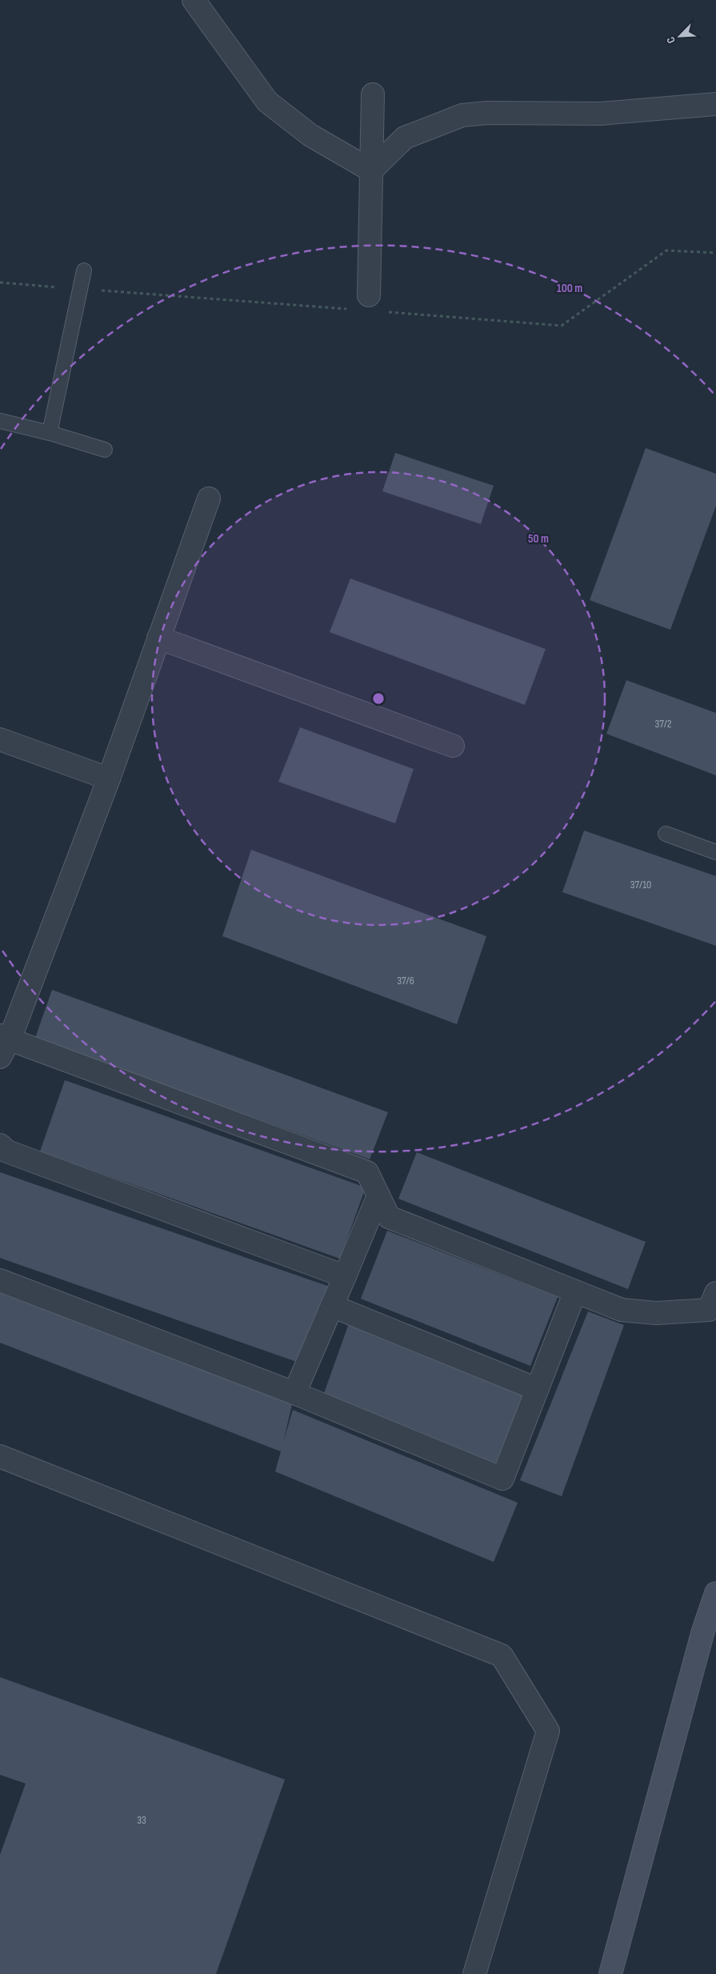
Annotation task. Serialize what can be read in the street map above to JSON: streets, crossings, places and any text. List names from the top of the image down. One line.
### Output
{"house_numbers":["37/2","37/10","37/6","33"],"north":"bottom left","rings":["100 m","50 m"]}
